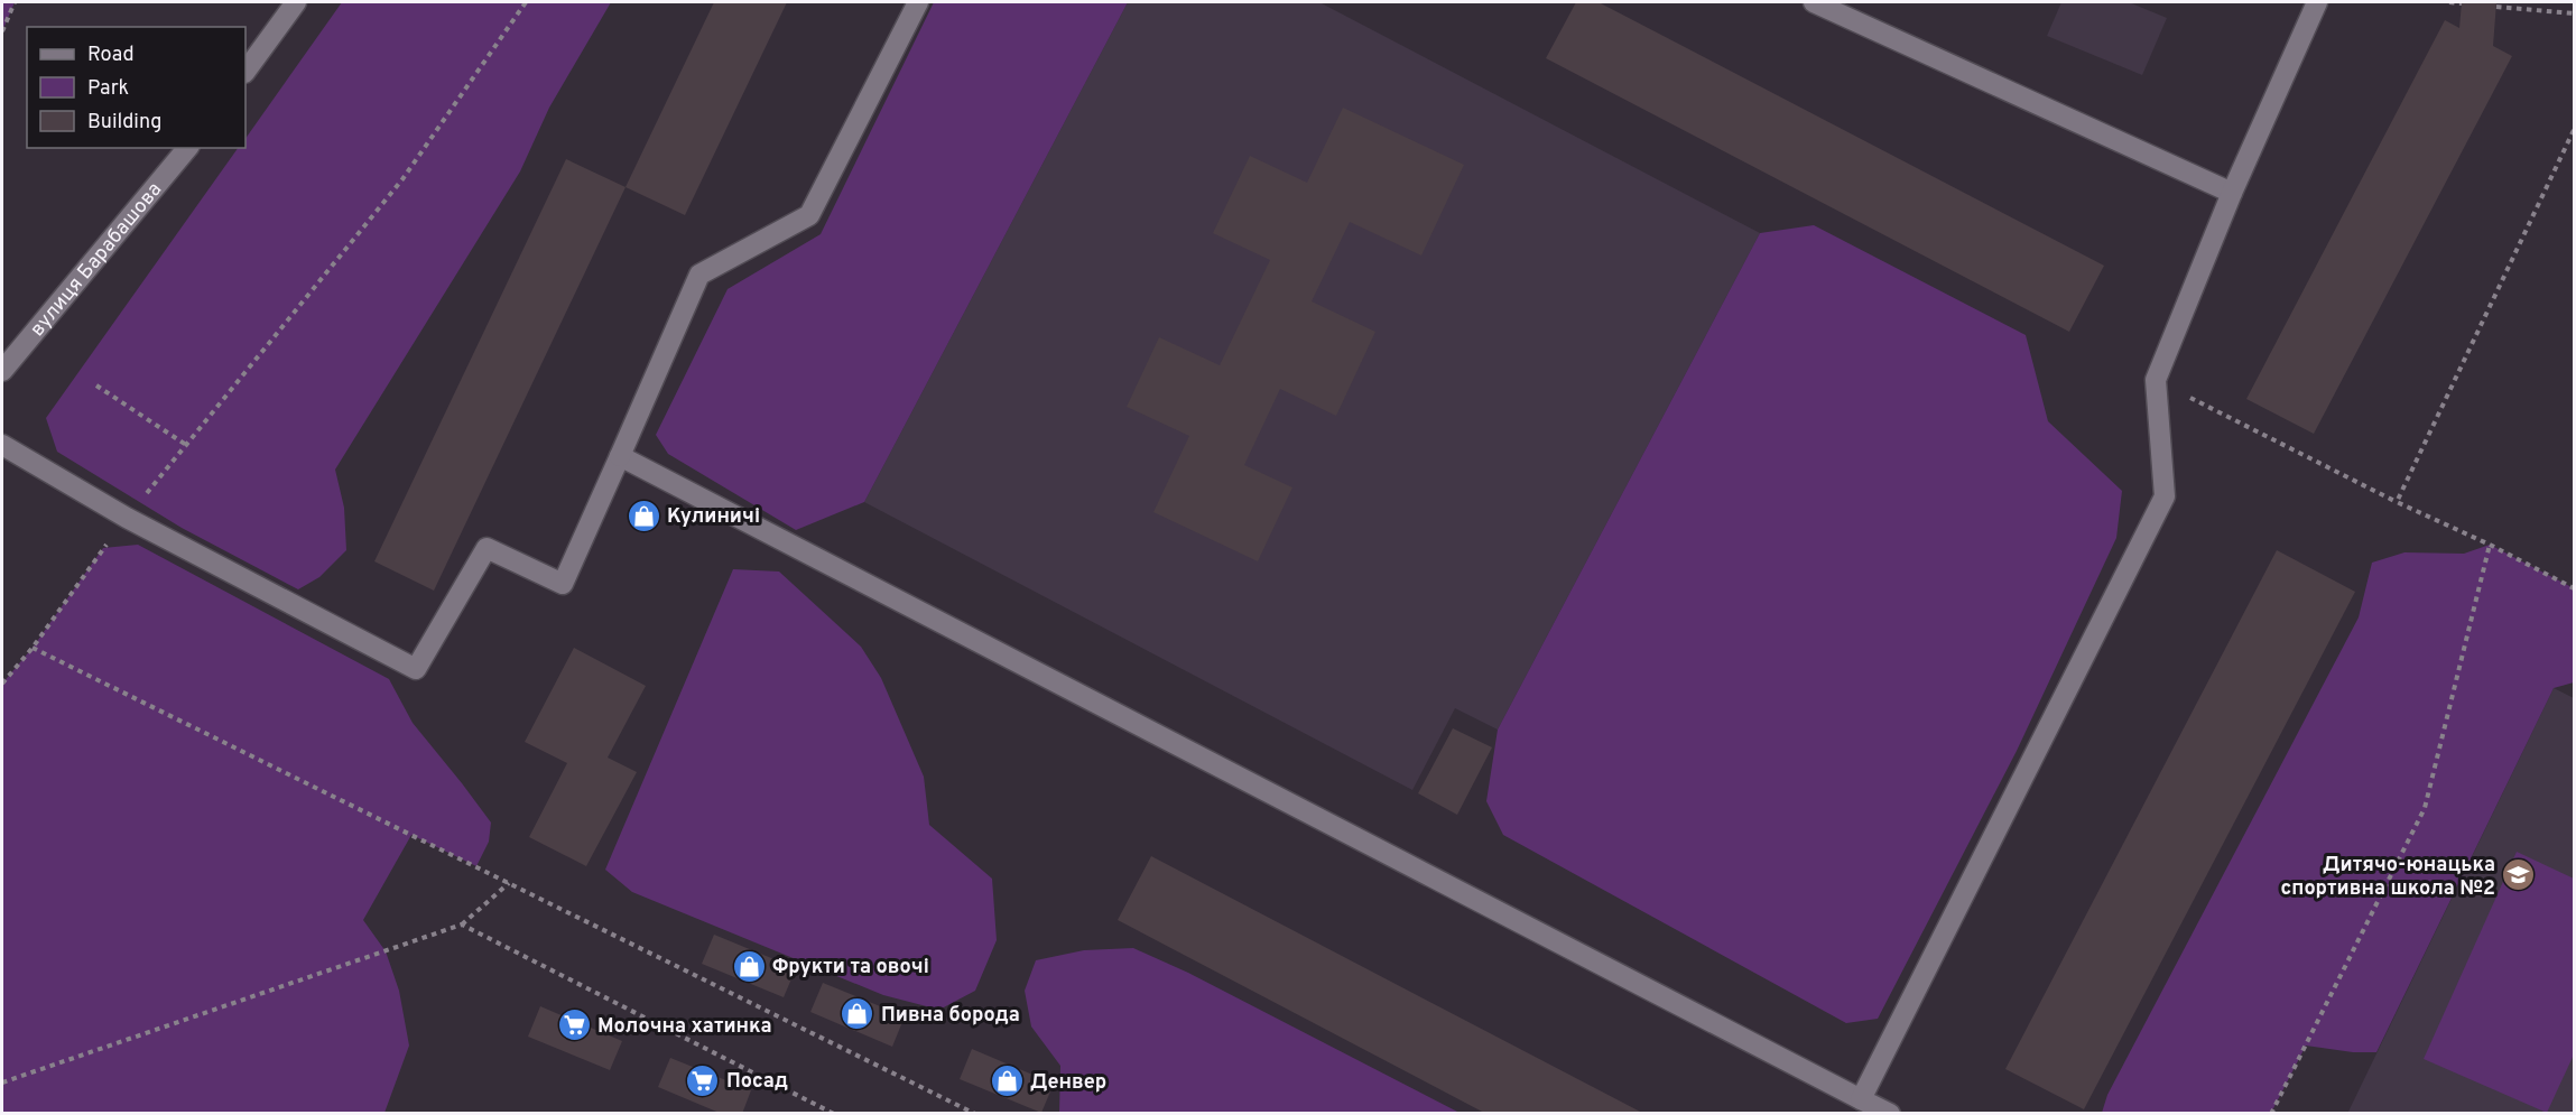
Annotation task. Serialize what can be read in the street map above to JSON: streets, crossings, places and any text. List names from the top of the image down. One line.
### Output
{"streets":{"street":["вулиця Барабашова"]},"places":{"shop":["Кулиничі","Фрукти та овочі","Пивна борода","Денвер"],"school or university":["Дитячо-юнацька спортивна школа №2"],"supermarket":["Молочна хатинка","Посад"]},"legend":["Road","Park","Building"]}
